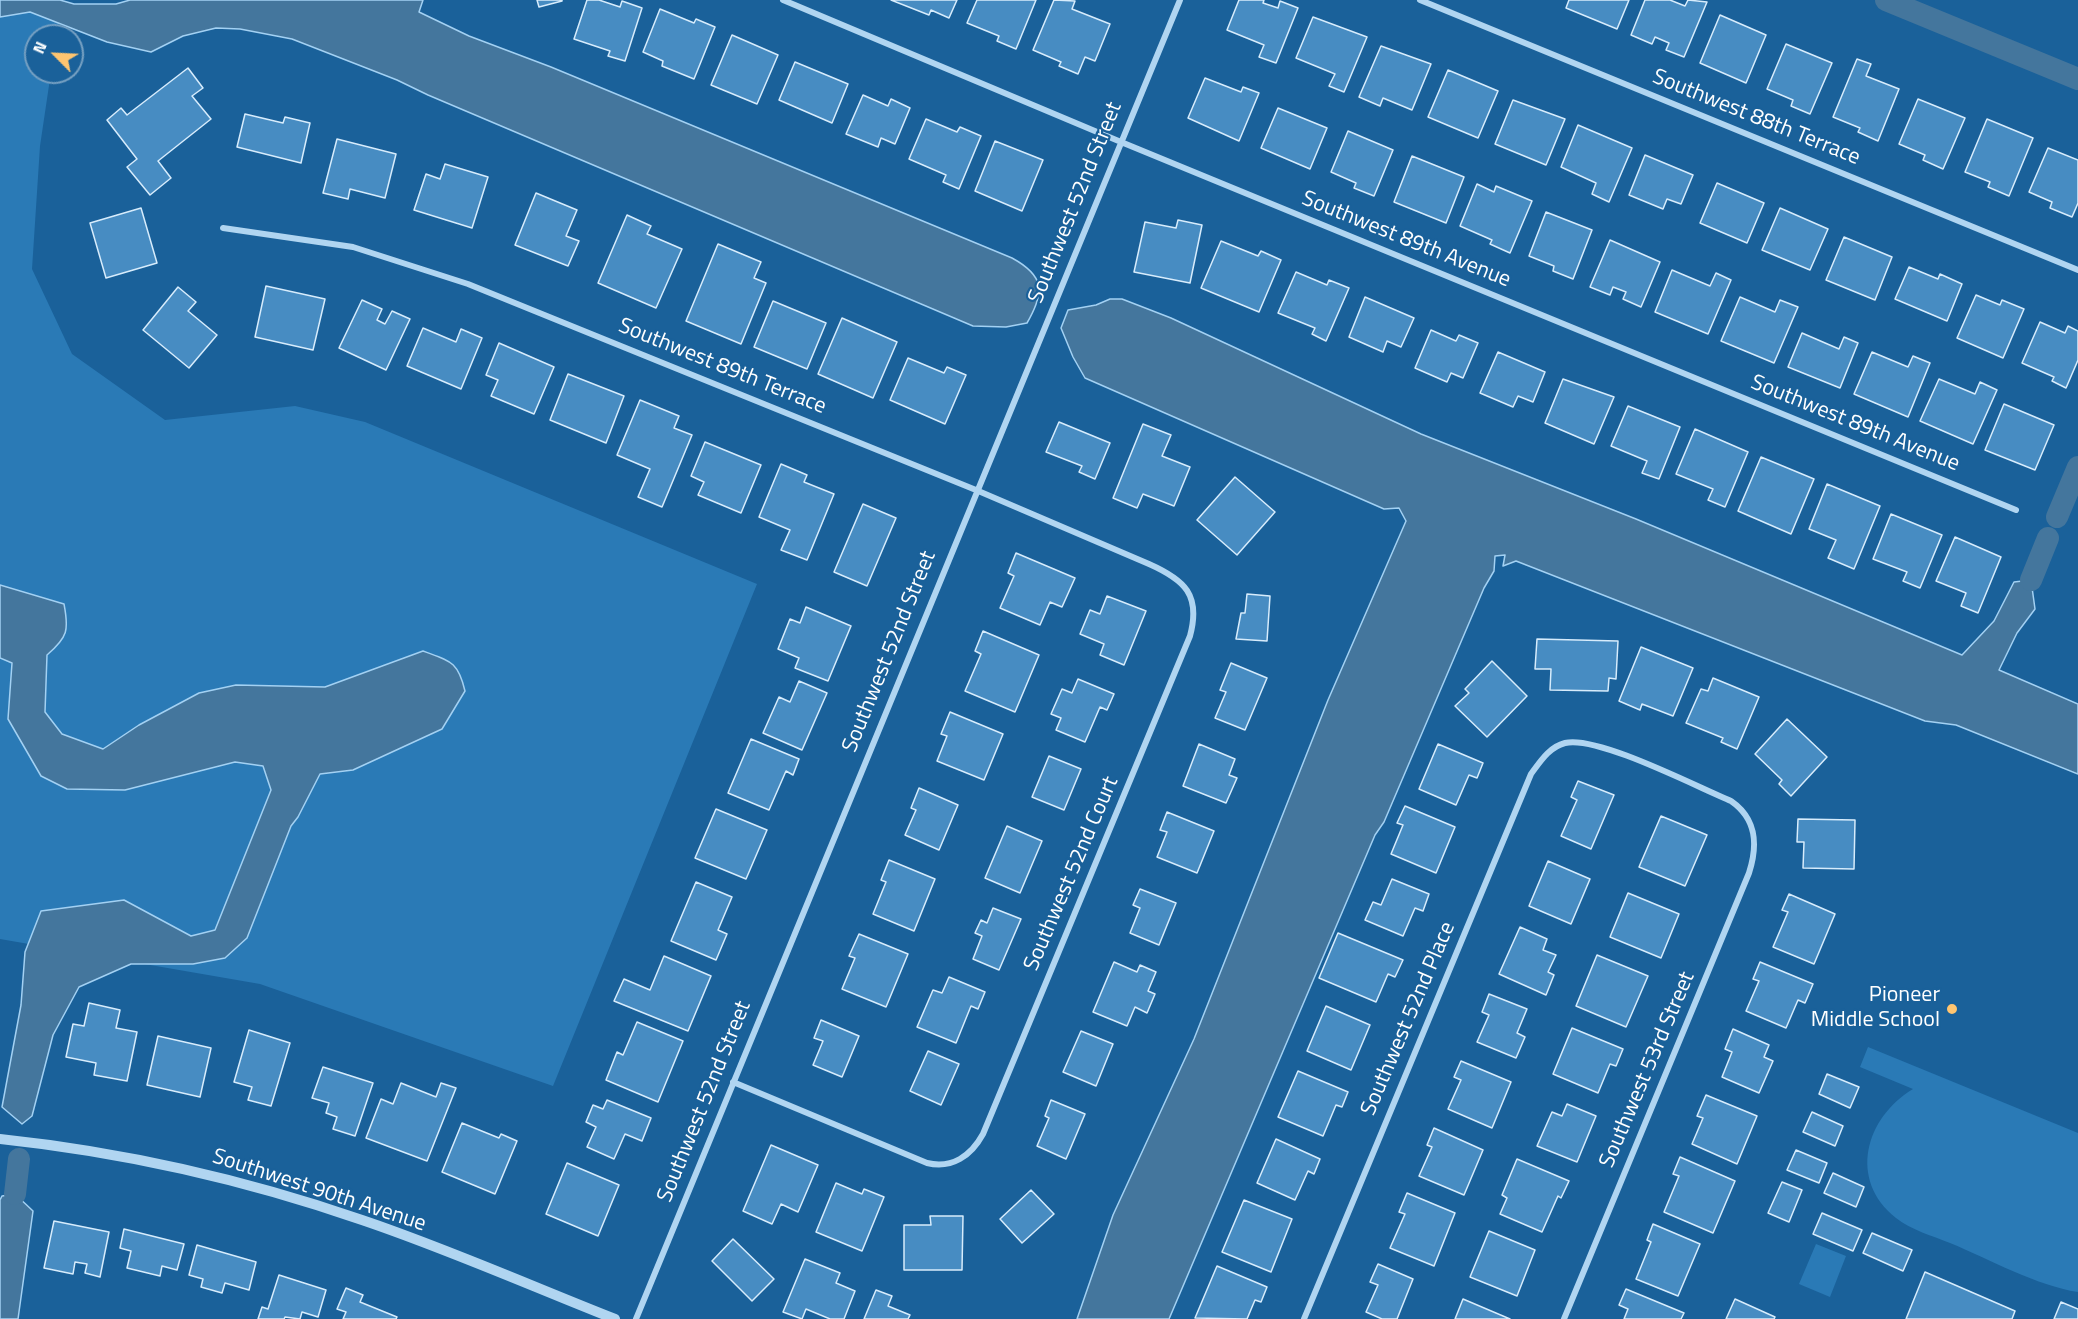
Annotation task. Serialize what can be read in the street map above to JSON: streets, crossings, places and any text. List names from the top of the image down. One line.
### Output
{"streets":{"street":["Southwest 88th Terrace","Southwest 52nd Street","Southwest 89th Avenue","Southwest 89th Terrace","Southwest 52nd Court","Southwest 52nd Place","Southwest 53rd Street","Southwest 90th Avenue"]},"crossings":[["Southwest 52nd Street","Southwest 89th Avenue"],["Southwest 52nd Street","Southwest 89th Terrace"],["Southwest 52nd Street","Southwest 52nd Court"],["Southwest 89th Terrace","Southwest 52nd Court"],["Southwest 52nd Place","Southwest 53rd Street"]],"places":["Pioneer Middle School"],"north":"top left"}
